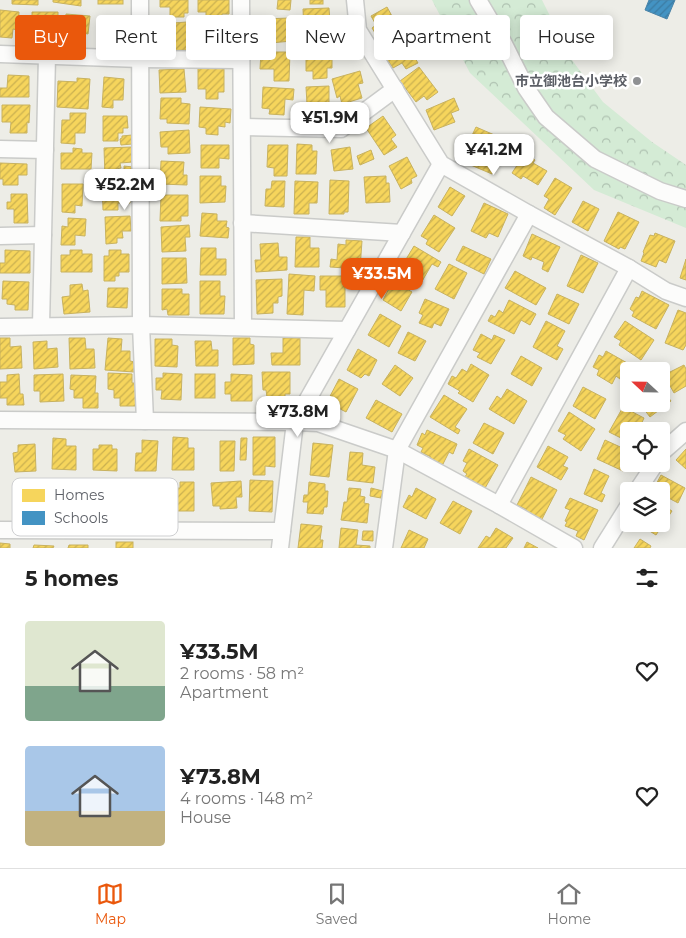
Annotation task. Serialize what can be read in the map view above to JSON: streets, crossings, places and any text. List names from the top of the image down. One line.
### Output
{"places":["市立御池台小学校"],"legend":["Homes","Schools"],"north":"left","page":{"chip":["Buy","Rent","Filters","New","Apartment","House"],"price":["¥51.9M","¥41.2M","¥52.2M","¥33.5M","¥73.8M"],"heading":"5 homes","list":[{"name":"¥33.5M","note":"2 rooms · 58 m² · Apartment"},{"name":"¥73.8M","note":"4 rooms · 148 m² · House"}],"tabs":["Map","Saved","Home"]}}
